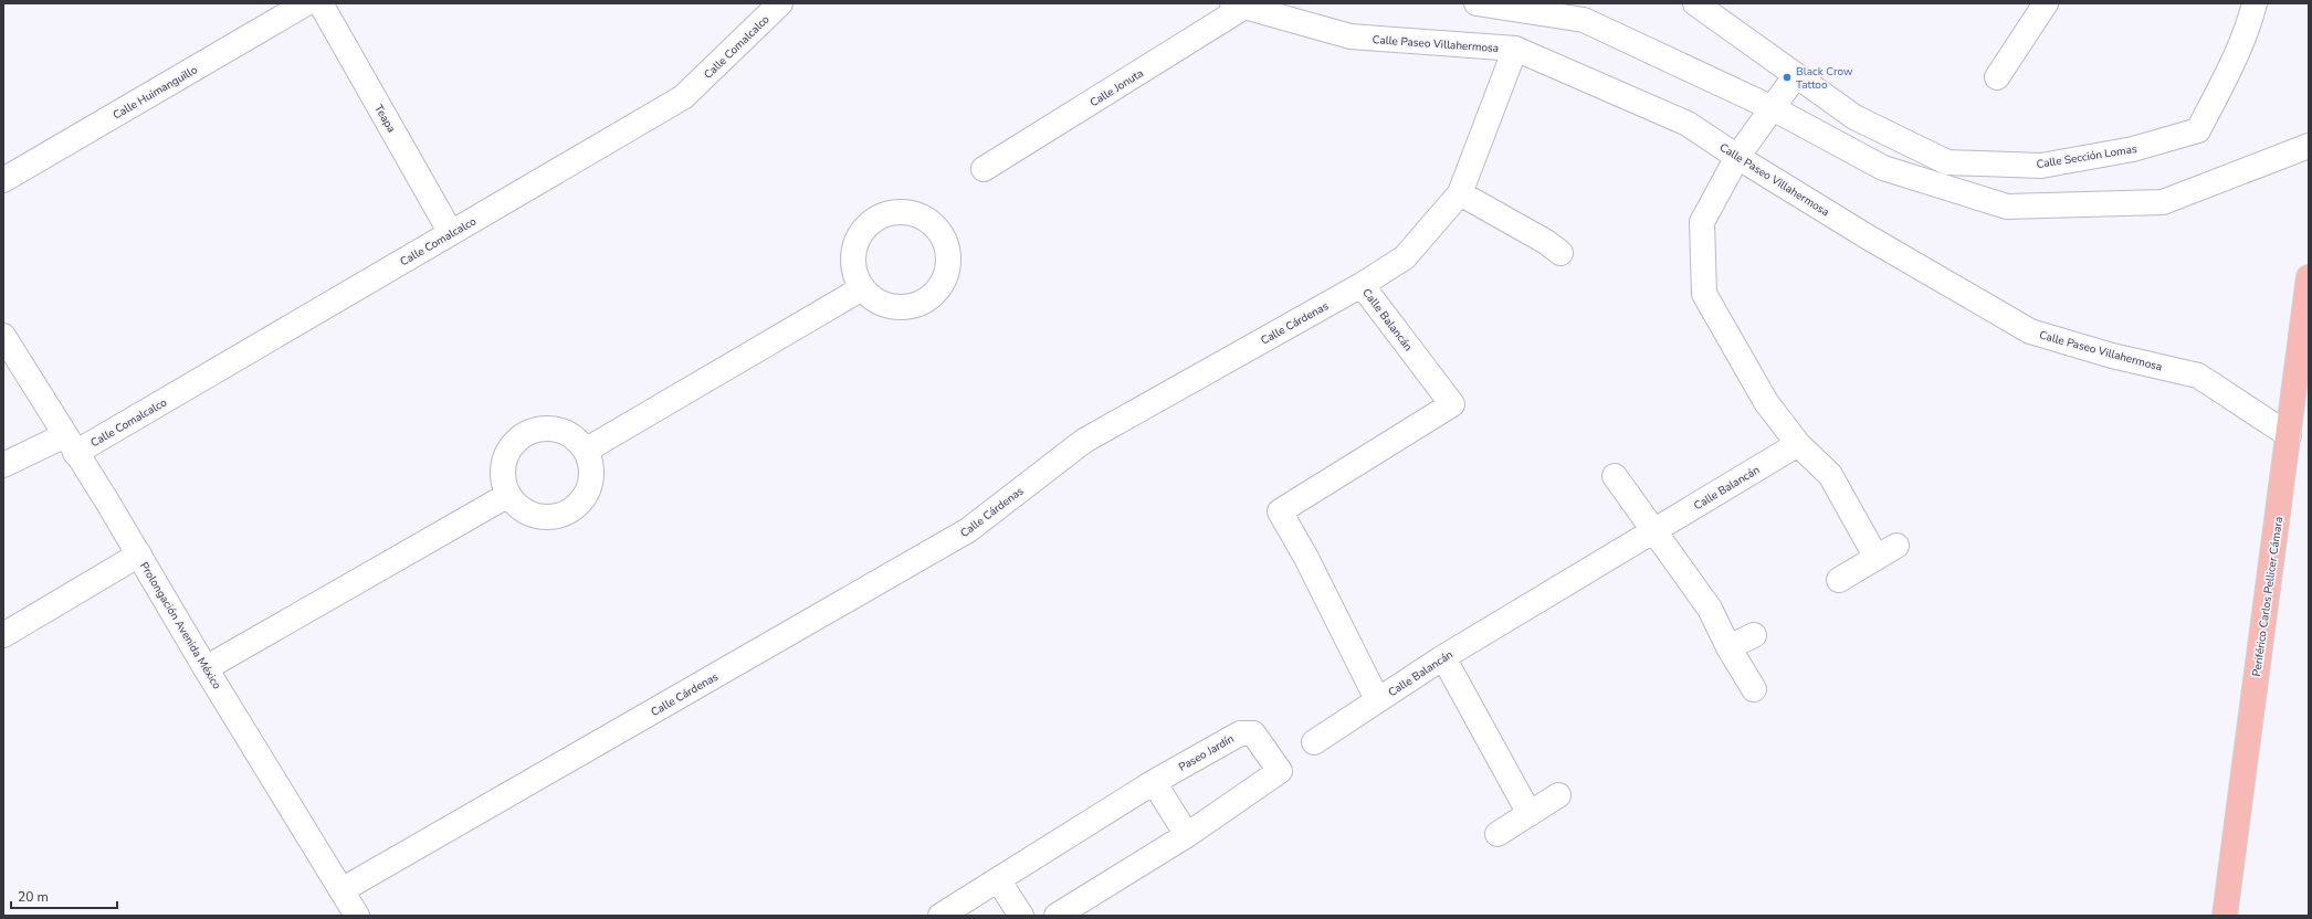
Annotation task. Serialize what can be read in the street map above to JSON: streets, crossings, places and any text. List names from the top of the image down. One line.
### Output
{"streets":{"main road":["Periférico Carlos Pellicer Cámara"],"street":["Calle Paseo Villahermosa","Calle Comalcalco","Calle Jonuta","Calle Huimanguillo","Teapa","Calle Sección Lomas","Calle Balancán","Calle Cárdenas","Prolongación Avenida México","Paseo Jardín"]},"crossings":[["Calle Paseo Villahermosa","Calle Jonuta"],["Calle Paseo Villahermosa","Calle Cárdenas"],["Calle Paseo Villahermosa","Periférico Carlos Pellicer Cámara"],["Calle Comalcalco","Teapa"],["Calle Comalcalco","Prolongación Avenida México"],["Calle Balancán","Calle Cárdenas"],["Calle Cárdenas","Prolongación Avenida México"]],"places":["Black Crow Tattoo"],"scale_bar":"20 m"}
